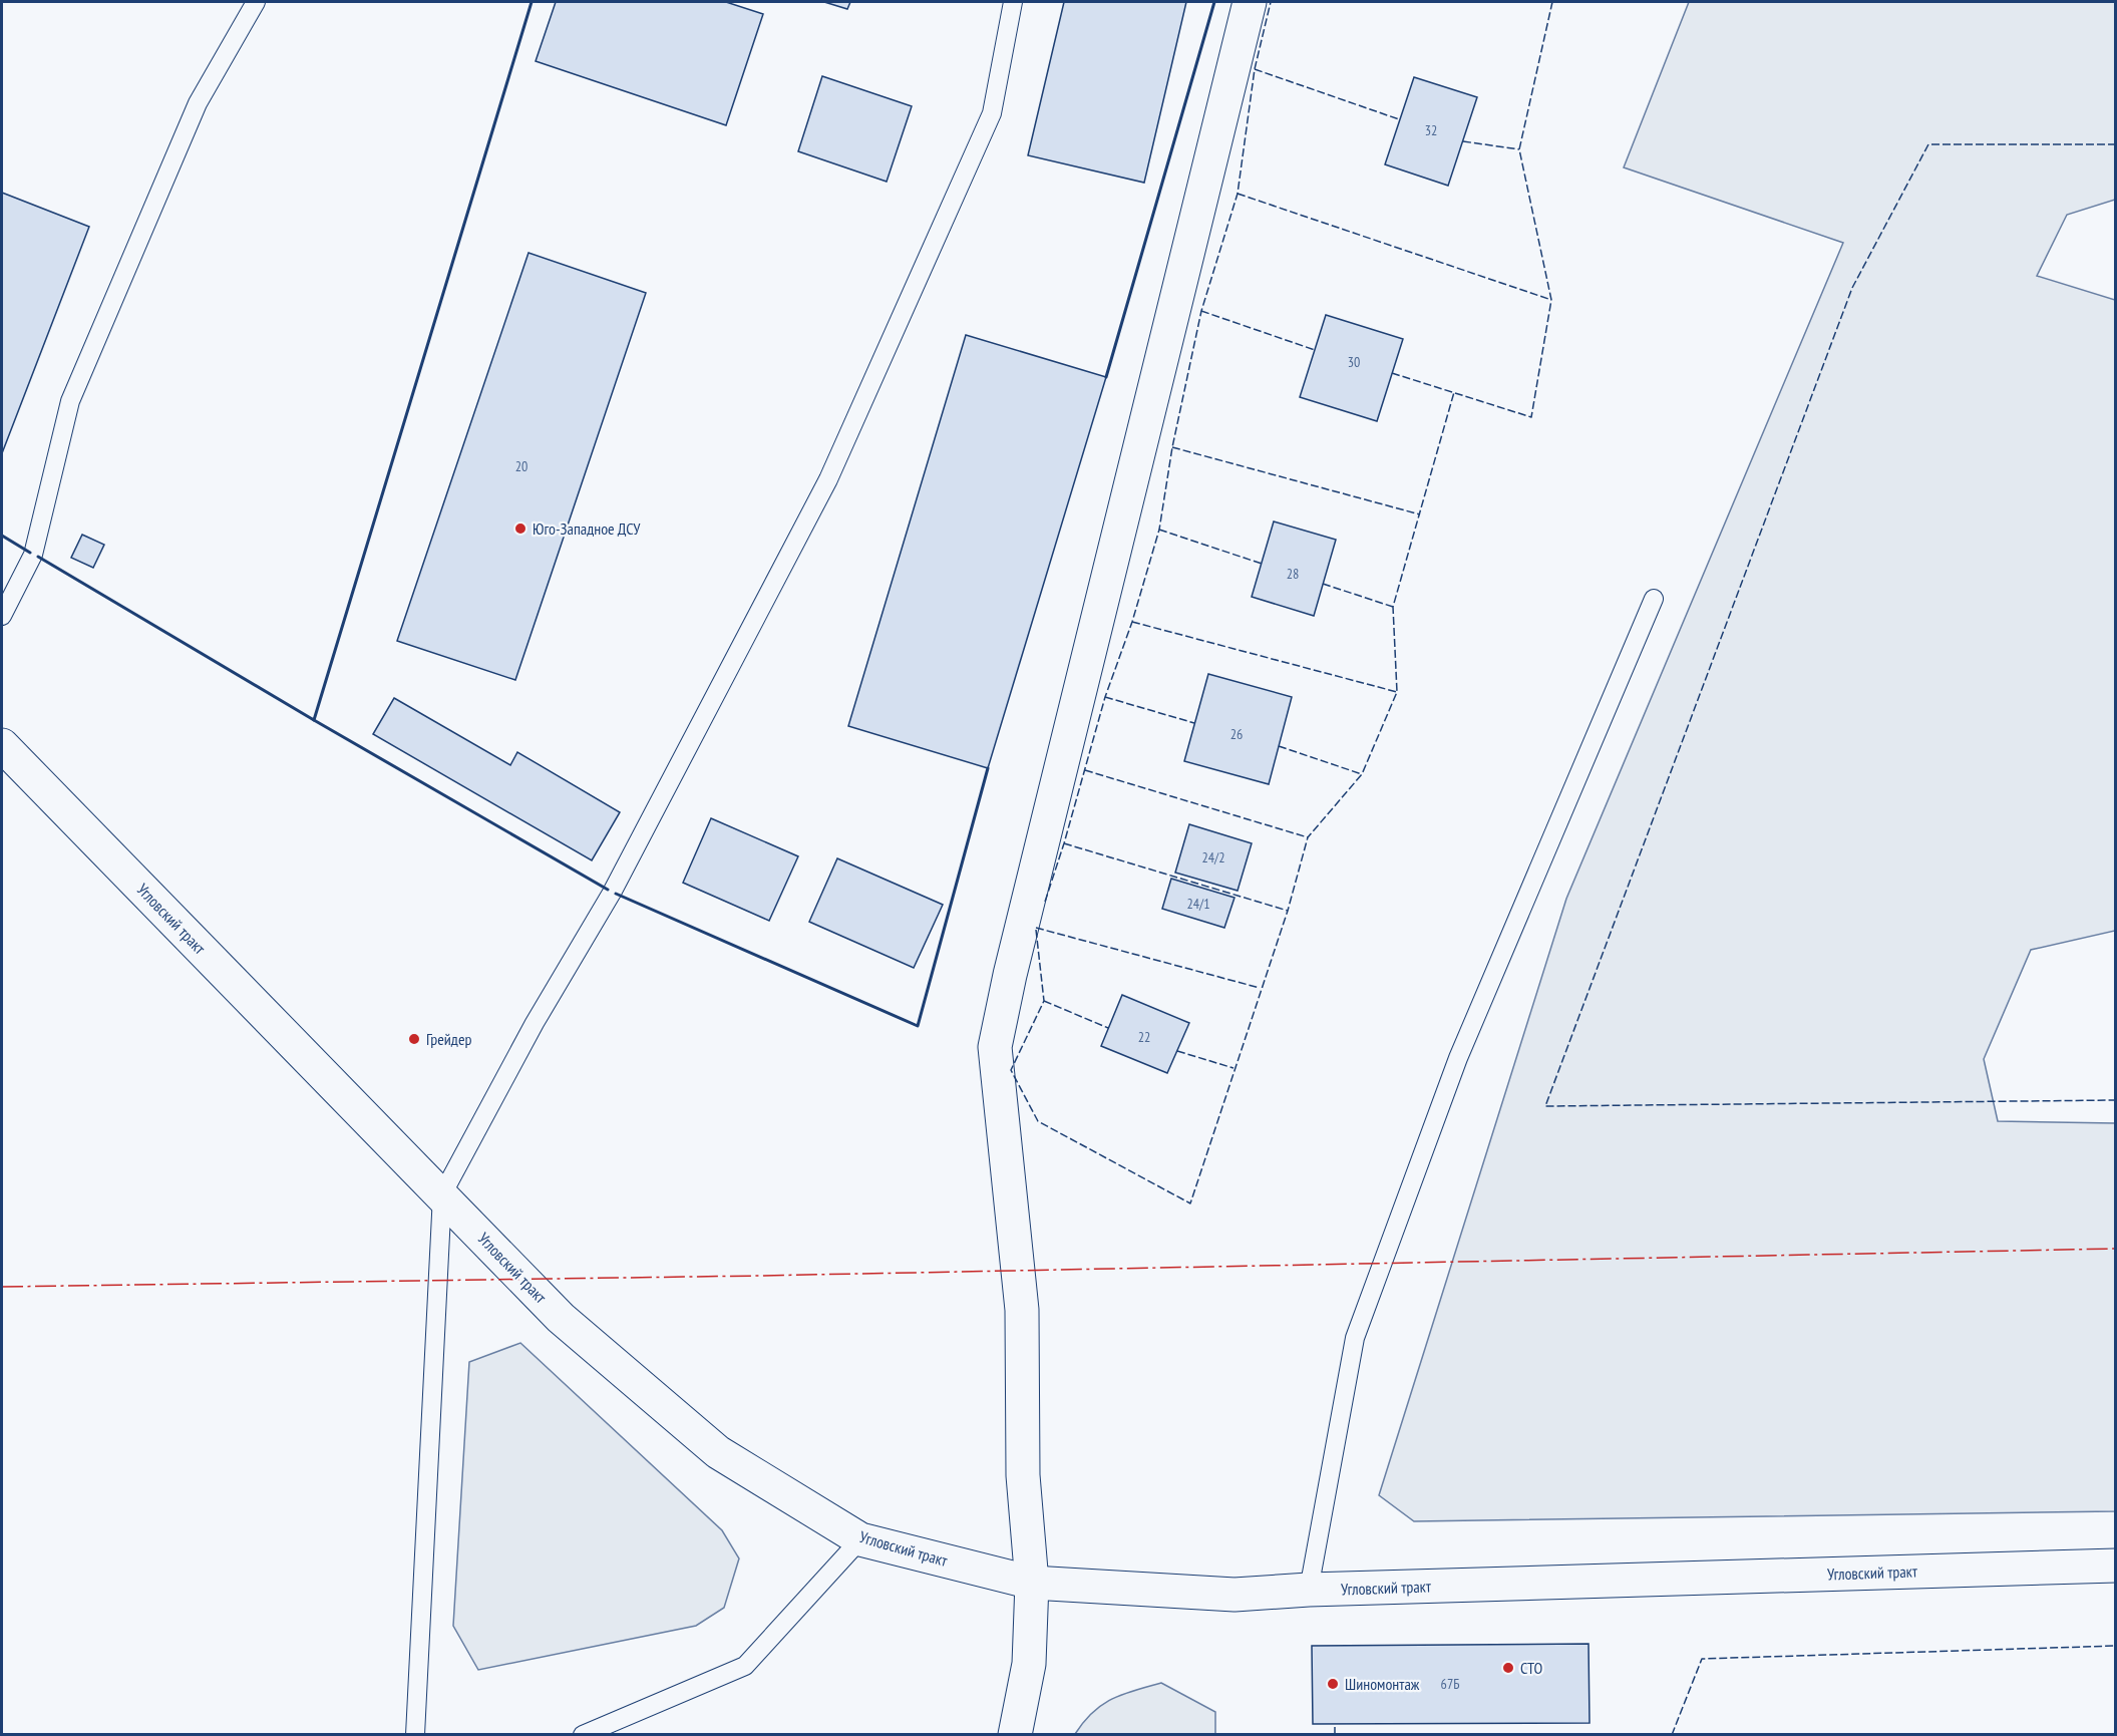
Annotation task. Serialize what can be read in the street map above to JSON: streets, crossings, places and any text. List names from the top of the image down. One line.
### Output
{"streets":{"main road":["Угловский тракт"]},"places":["Юго-Западное ДСУ","Грейдер","СТО","Шиномонтаж"],"house_numbers":["32","30","20","28","26","24/2","24/1","22","67Б"]}
